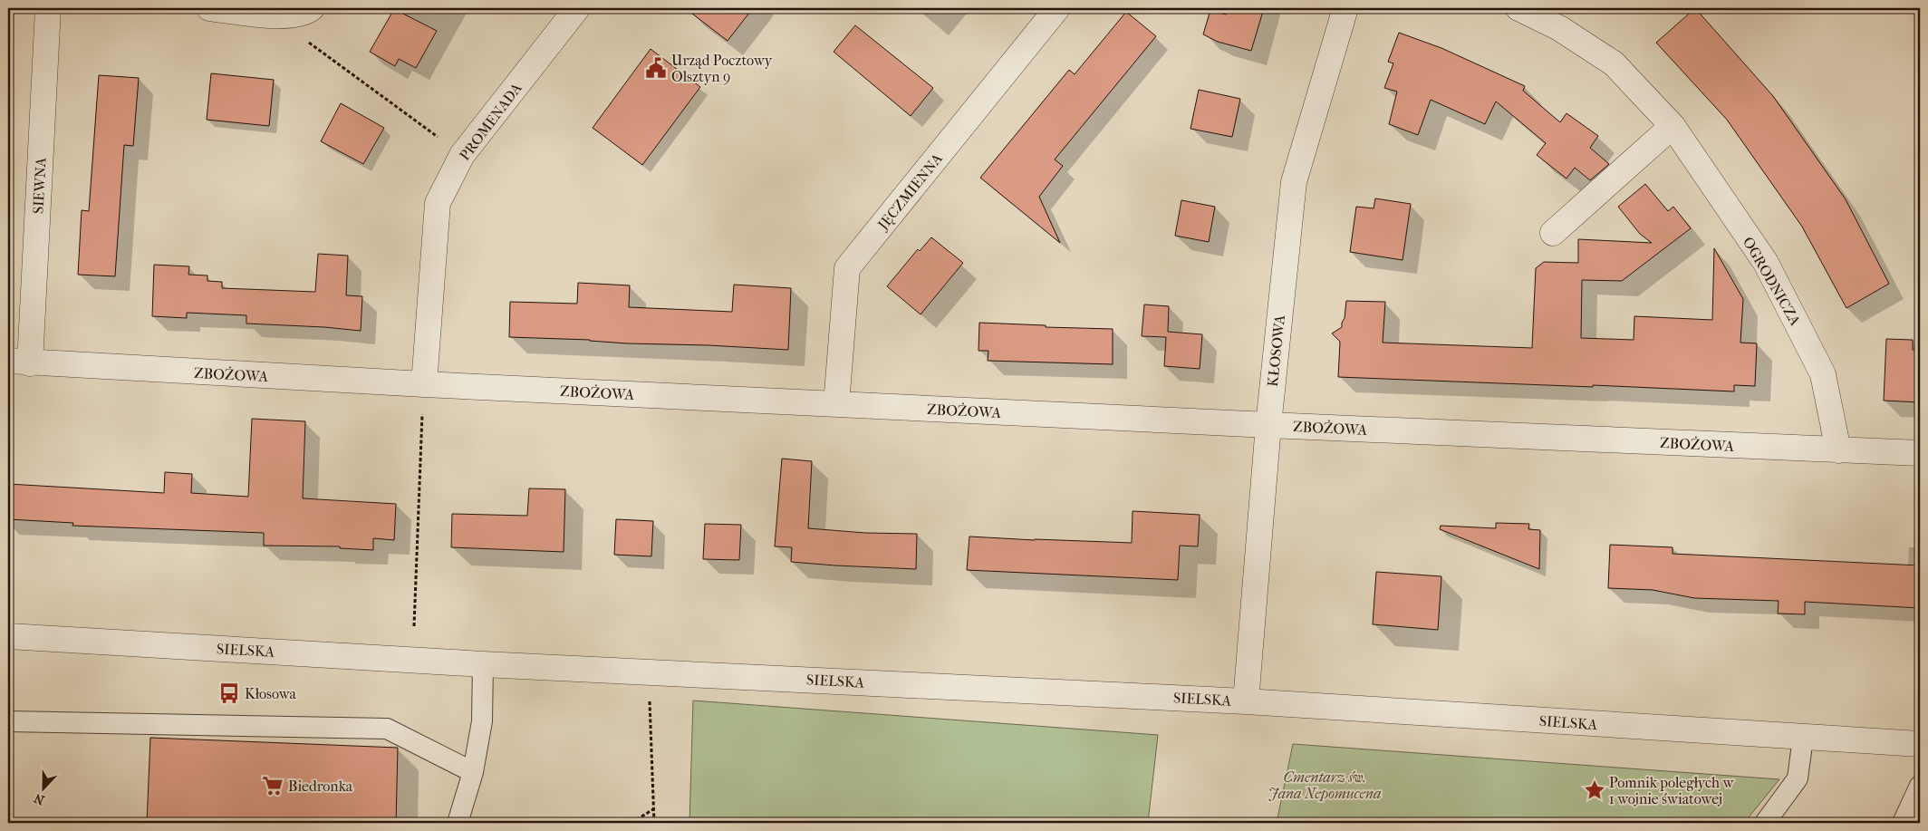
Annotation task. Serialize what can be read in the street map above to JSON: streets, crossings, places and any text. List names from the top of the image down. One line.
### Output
{"streets":{"street":["PROMENADA","SIEWNA","JĘCZMIENNA","OGRODNICZA","KŁOSOWA","ZBOŻOWA","SIELSKA"]},"crossings":[["PROMENADA","ZBOŻOWA"],["SIEWNA","ZBOŻOWA"],["JĘCZMIENNA","ZBOŻOWA"],["OGRODNICZA","ZBOŻOWA"],["KŁOSOWA","ZBOŻOWA"],["KŁOSOWA","SIELSKA"]],"parks":["Cmentarz św. Jana Nepomucena"],"places":{"public building":["Urząd Pocztowy Olsztyn 9"],"bus stop":["Kłosowa"],"supermarket":["Biedronka"],"place":["Pomnik poległych w 1 wojnie światowej"]},"north":"bottom"}
